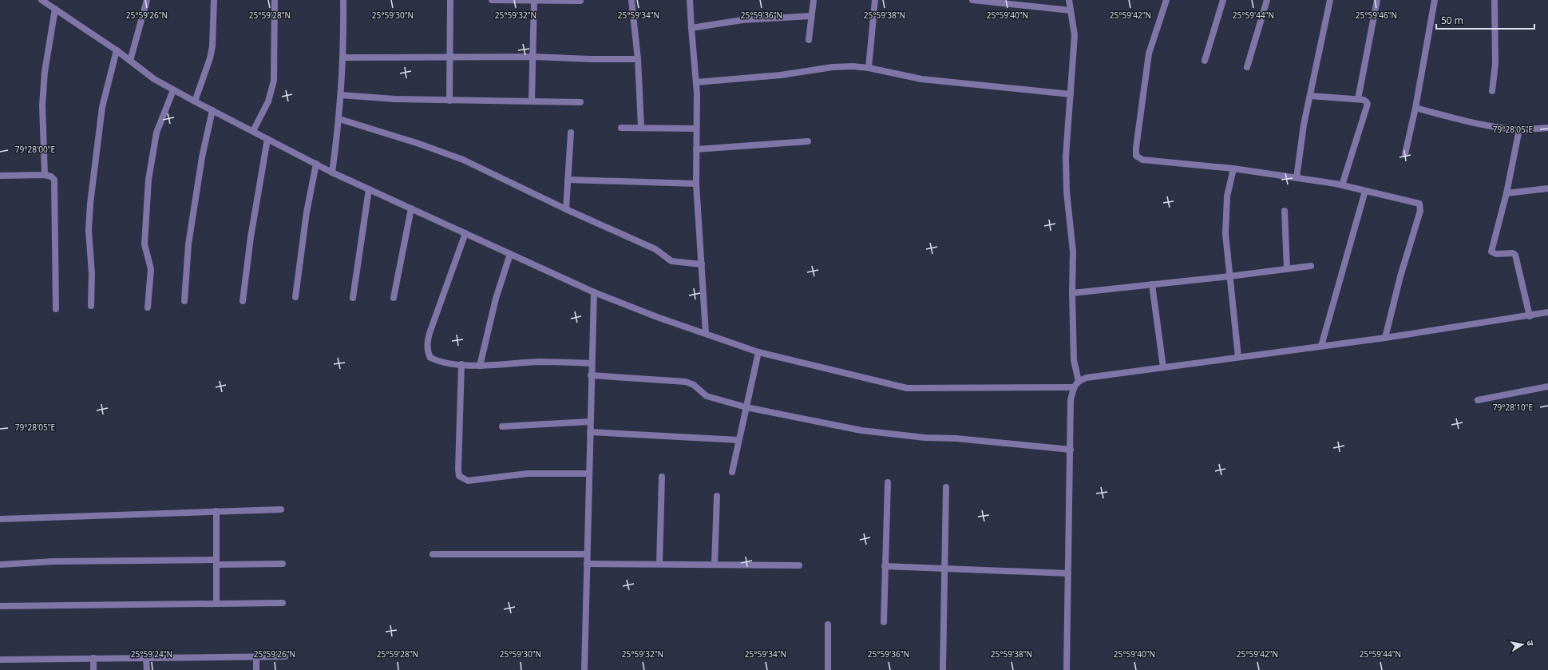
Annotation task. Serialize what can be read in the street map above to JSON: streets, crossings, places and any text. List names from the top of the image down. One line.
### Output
{"scale_bar":"50 m","north":"right","coordinates":["25°59'26\"N","25°59'28\"N","25°59'30\"N","25°59'32\"N","25°59'34\"N","25°59'36\"N","25°59'38\"N","25°59'40\"N","25°59'42\"N","25°59'44\"N","25°59'46\"N","79°28'05\"E","79°28'00\"E","79°28'10\"E","25°59'24\"N"]}
